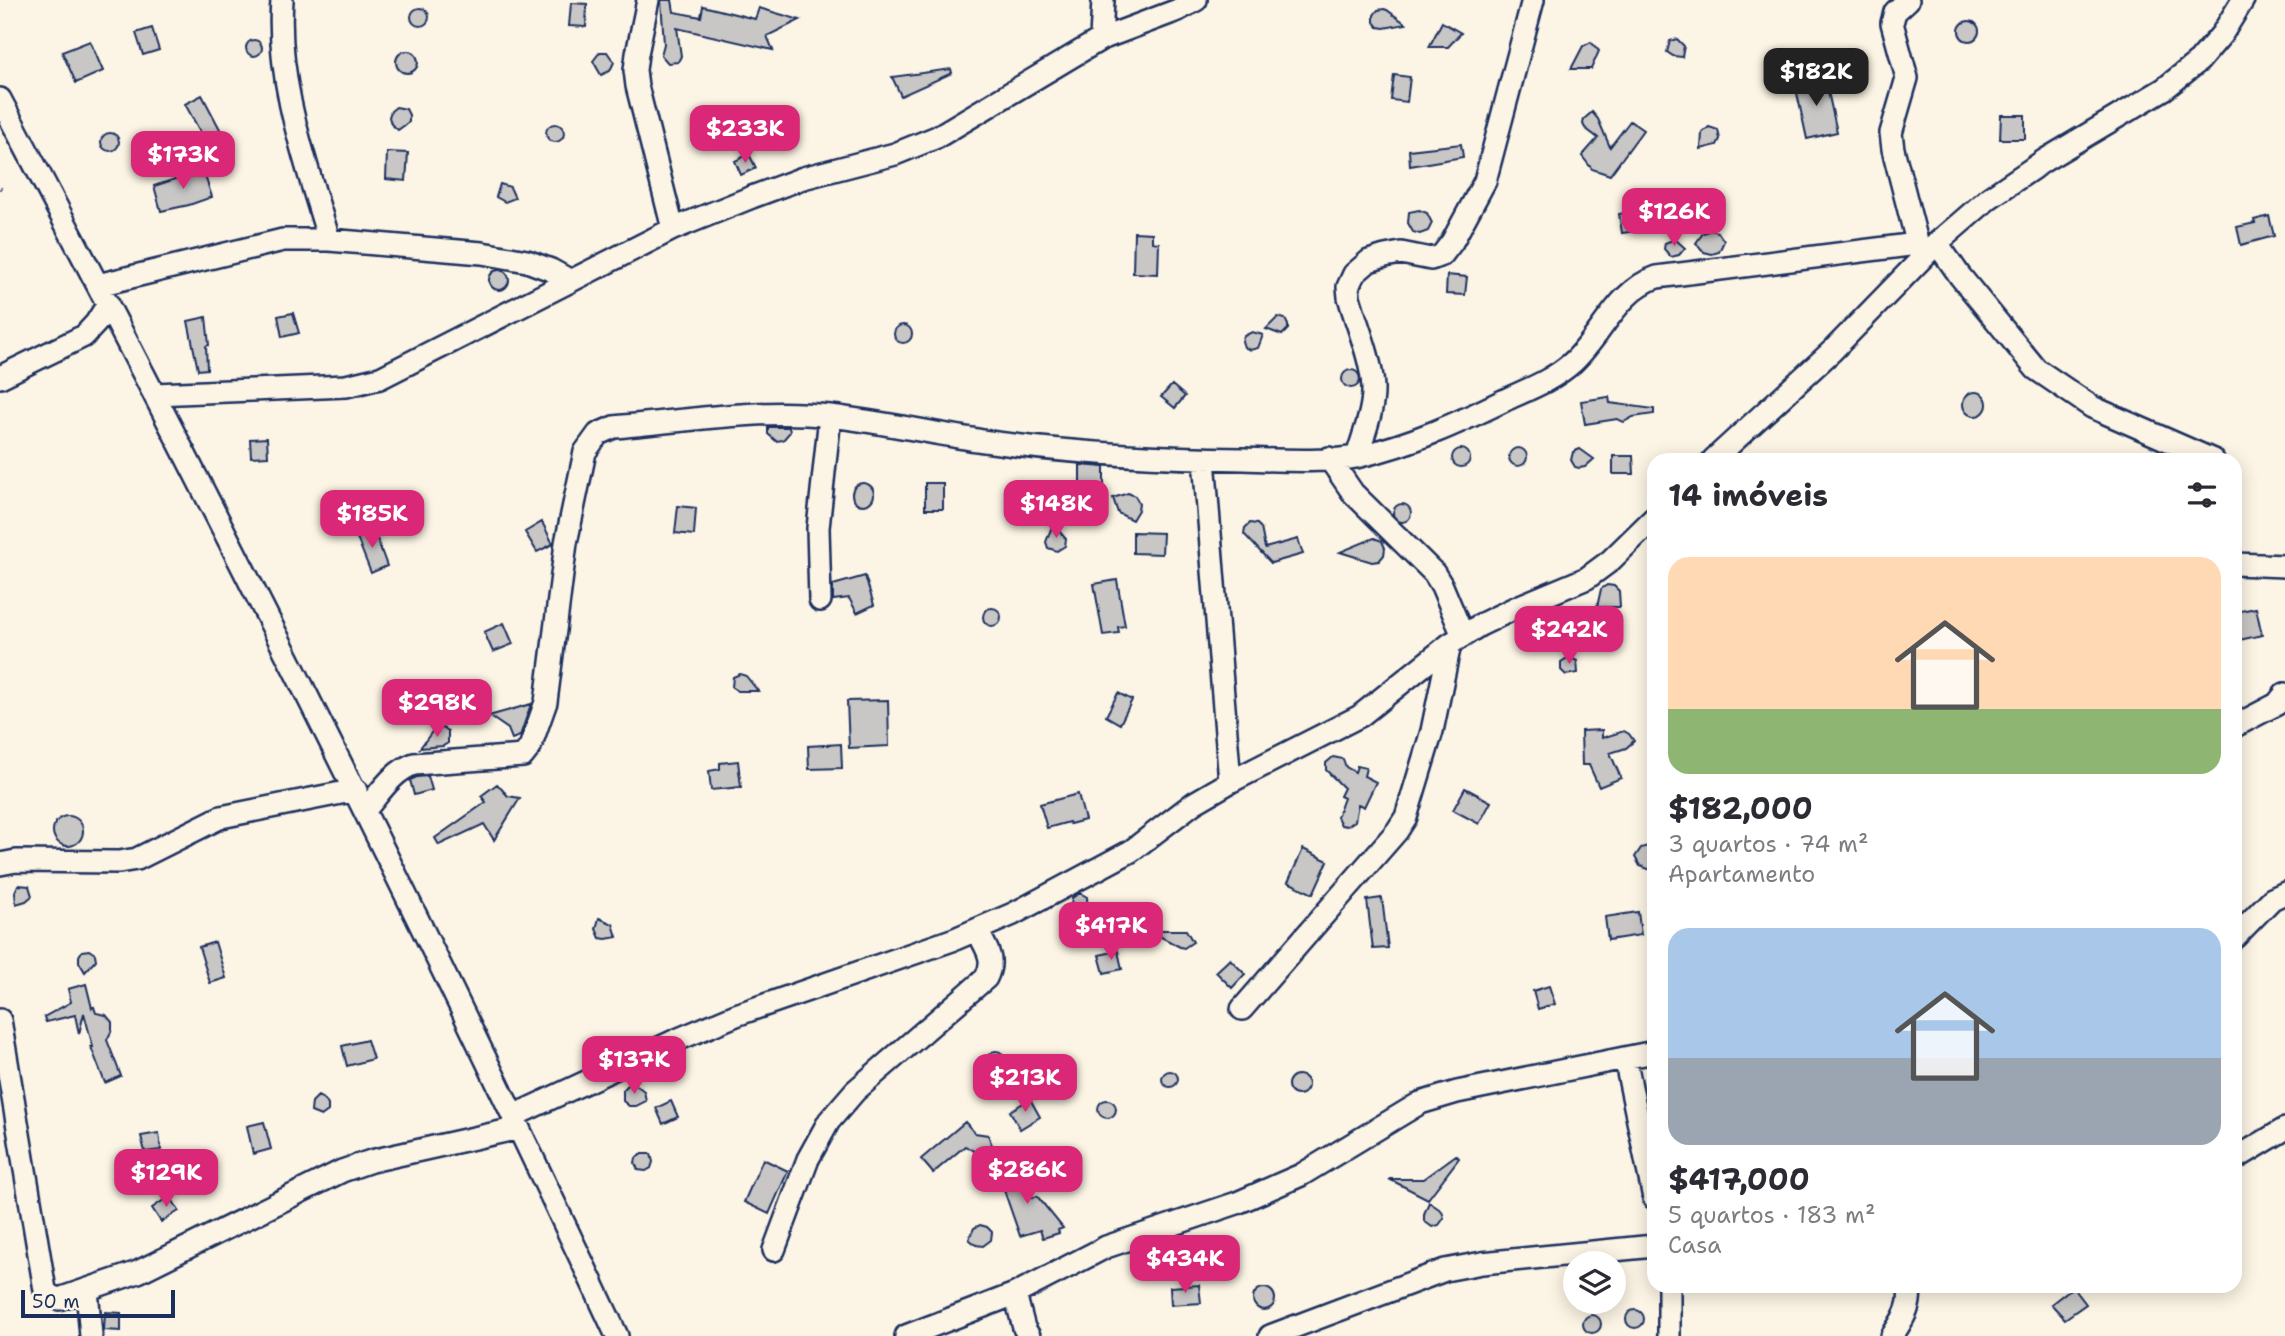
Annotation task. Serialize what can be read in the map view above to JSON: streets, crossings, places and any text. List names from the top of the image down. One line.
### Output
{"scale_bar":"50 m","page":{"price":["$182K","$233K","$173K","$126K","$148K","$185K","$242K","$298K","$417K","$137K","$213K","$286K","$129K","$434K"],"heading":"14 imóveis","list":[{"name":"$182,000","note":"3 quartos · 74 m² · Apartamento"},{"name":"$417,000","note":"5 quartos · 183 m² · Casa"}],"scale":"50 m"}}
